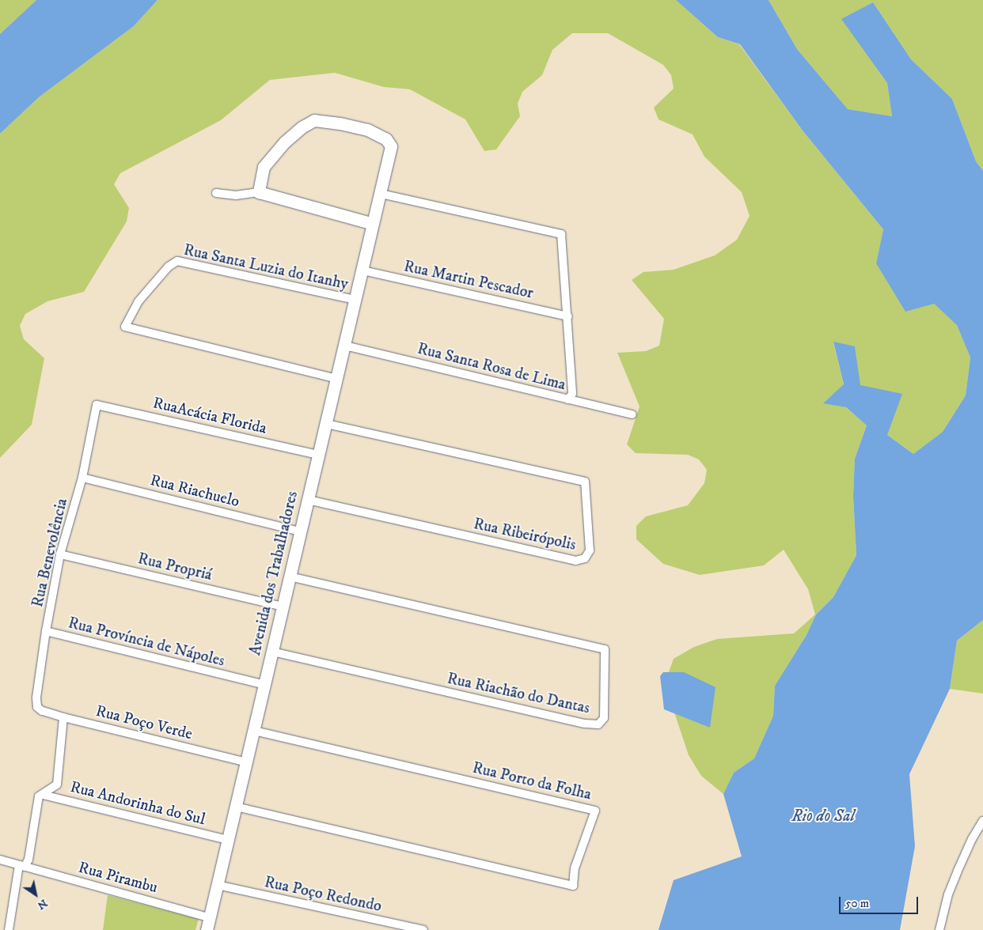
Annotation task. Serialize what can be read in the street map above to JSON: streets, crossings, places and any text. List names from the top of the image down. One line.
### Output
{"streets":{"street":["Rua Santa Luzia do Itanhy","Rua Martin Pescador","Rua Santa Rosa de Lima","RuaAcácia Florida","Rua Riachuelo","Rua Ribeirópolis","Rua Benevolência","Rua Propriá","Avenida dos Trabalhadores","Rua Província de Nápoles","Rua Riachão do Dantas","Rua Poço Verde","Rua Porto da Folha","Rua Andorinha do Sul","Rua Pirambu","Rua Poço Redondo"]},"crossings":[["Rua Santa Luzia do Itanhy","Avenida dos Trabalhadores"],["Rua Martin Pescador","Avenida dos Trabalhadores"],["Rua Santa Rosa de Lima","Avenida dos Trabalhadores"],["RuaAcácia Florida","Rua Benevolência"],["RuaAcácia Florida","Avenida dos Trabalhadores"],["Rua Riachuelo","Rua Benevolência"],["Rua Riachuelo","Avenida dos Trabalhadores"],["Rua Ribeirópolis","Avenida dos Trabalhadores"],["Rua Benevolência","Rua Propriá"],["Rua Benevolência","Rua Província de Nápoles"],["Rua Benevolência","Rua Poço Verde"],["Rua Propriá","Avenida dos Trabalhadores"],["Avenida dos Trabalhadores","Rua Província de Nápoles"],["Avenida dos Trabalhadores","Rua Riachão do Dantas"],["Avenida dos Trabalhadores","Rua Poço Verde"],["Avenida dos Trabalhadores","Rua Porto da Folha"],["Avenida dos Trabalhadores","Rua Andorinha do Sul"],["Avenida dos Trabalhadores","Rua Pirambu"],["Avenida dos Trabalhadores","Rua Poço Redondo"]],"water":["Rio do Sal"],"scale_bar":"50 m","north":"bottom right"}
